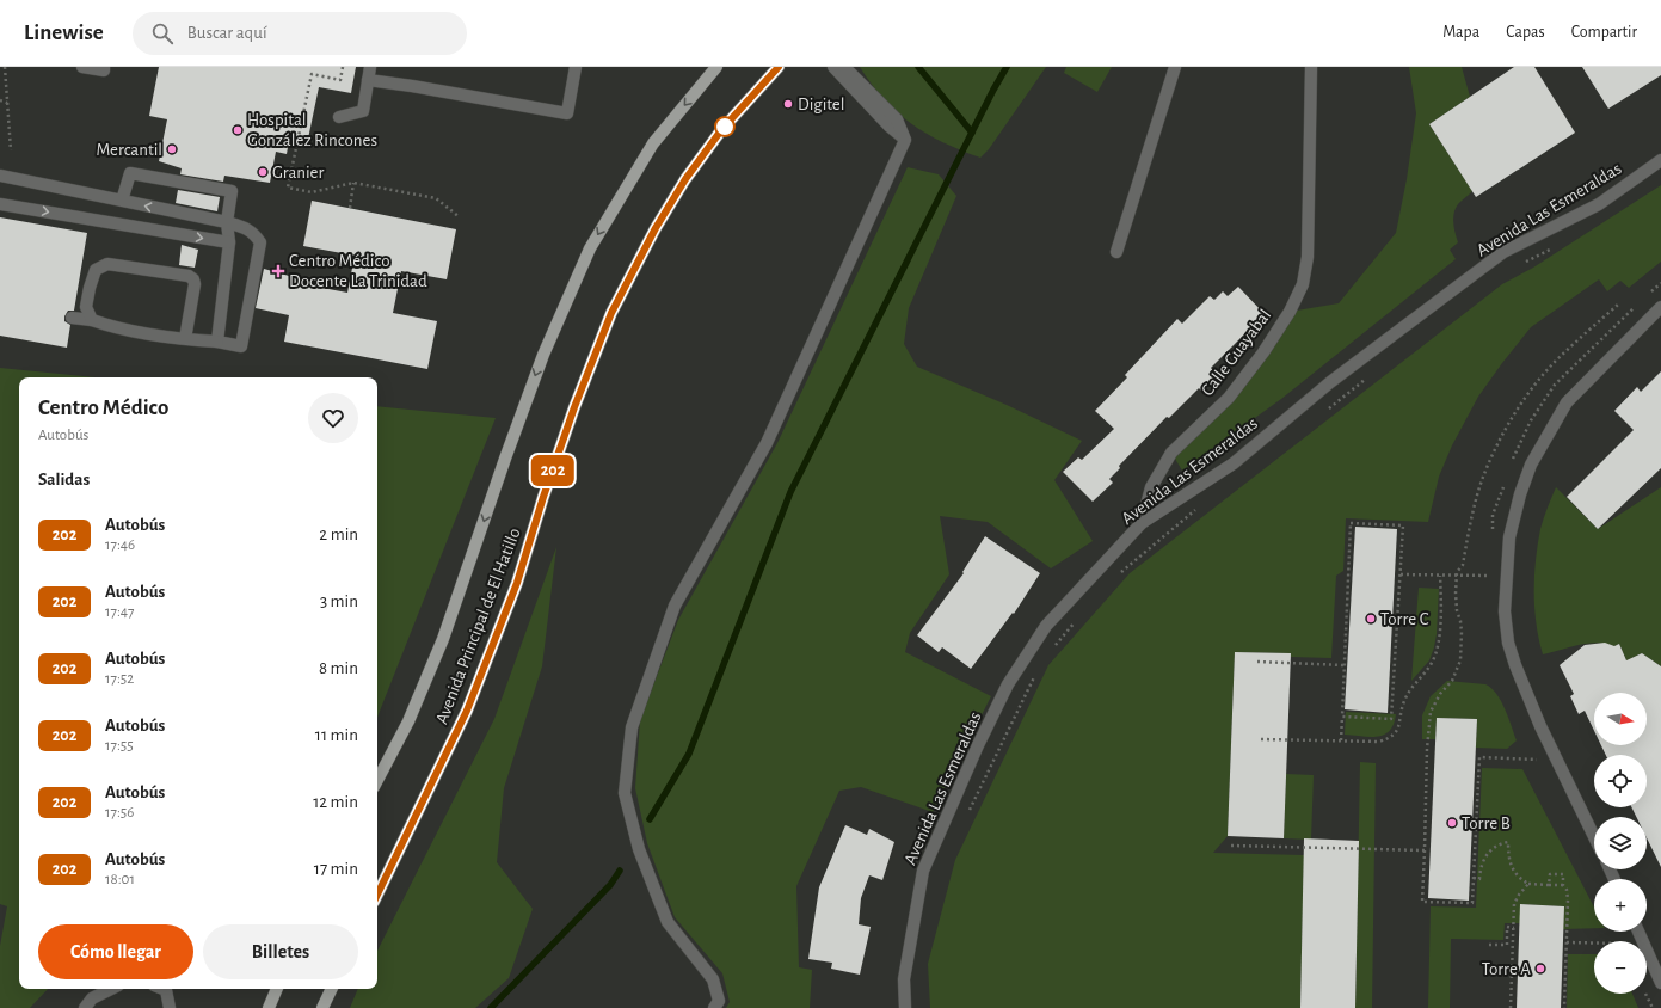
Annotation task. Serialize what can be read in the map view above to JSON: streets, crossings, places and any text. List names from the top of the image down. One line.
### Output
{"streets":{"main road":["Avenida Principal de El Hatillo"],"street":["Avenida Las Esmeraldas","Calle Guayabal"]},"crossings":[["Avenida Las Esmeraldas","Calle Guayabal"]],"places":{"other":["Digitel","Hospital González Rincones","Mercantil","Granier","Torre C","Torre B","Torre A"],"health":["Centro Médico Docente La Trinidad"]},"lines":["bus line 202"],"north":"right","page":{"header":"Linewise","search":"Buscar aquí","nav":["Mapa","Capas","Compartir"],"on_map":"202","heading":[["Centro Médico","Autobús"],"Salidas"],"list":[{"mark":"202","name":"Autobús","note":"17:46","value":"2 min"},{"mark":"202","name":"Autobús","note":"17:47","value":"3 min"},{"mark":"202","name":"Autobús","note":"17:52","value":"8 min"},{"mark":"202","name":"Autobús","note":"17:55","value":"11 min"},{"mark":"202","name":"Autobús","note":"17:56","value":"12 min"},{"mark":"202","name":"Autobús","note":"18:01","value":"17 min"}],"map_buttons":["+","−"],"buttons":["Cómo llegar","Billetes"]}}
